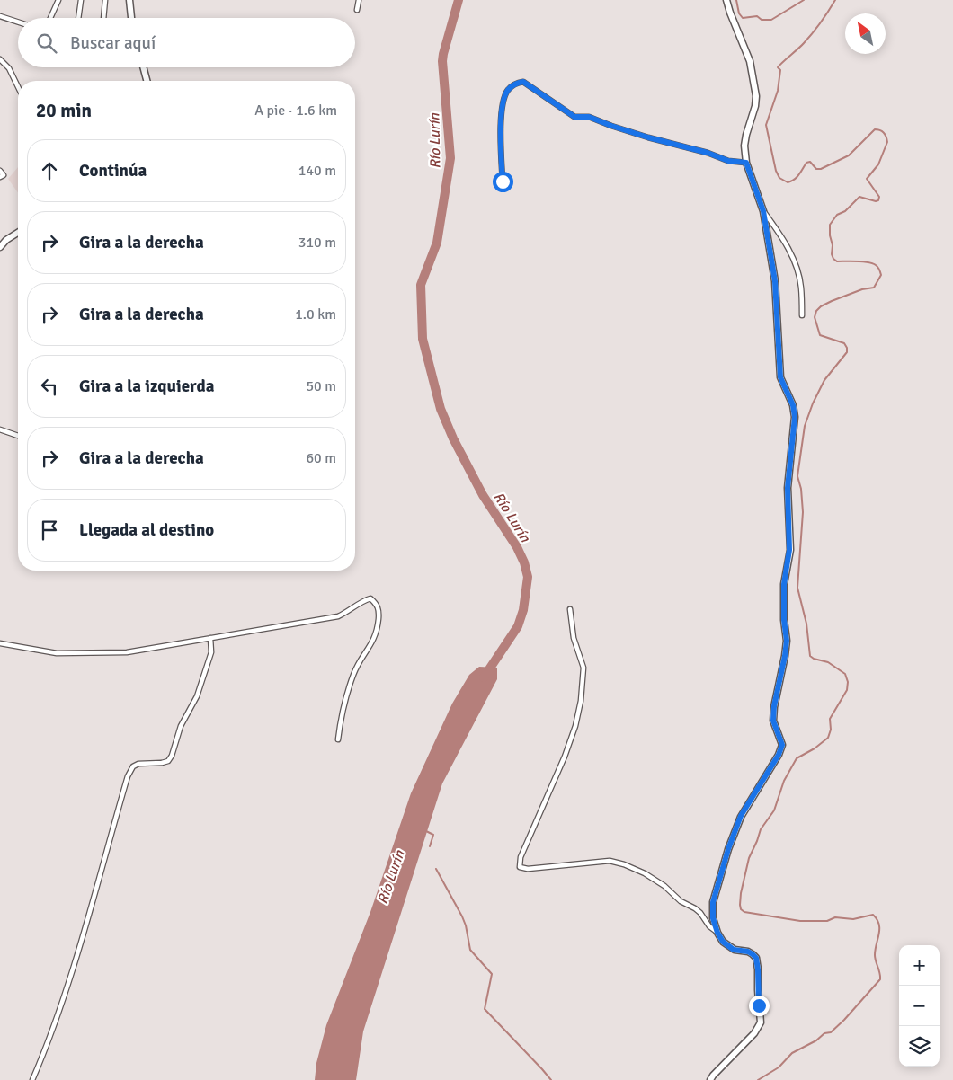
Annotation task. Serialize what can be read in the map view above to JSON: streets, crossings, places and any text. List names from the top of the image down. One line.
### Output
{"water":["Río Lurín"],"north":"top left","page":{"search":"Buscar aquí","heading":["20 min","A pie · 1.6 km"],"list":[["Continúa","140 m"],["Gira a la derecha","310 m"],["Gira a la derecha","1.0 km"],["Gira a la izquierda","50 m"],["Gira a la derecha","60 m"],"Llegada al destino"],"map_buttons":["+","−"]}}
